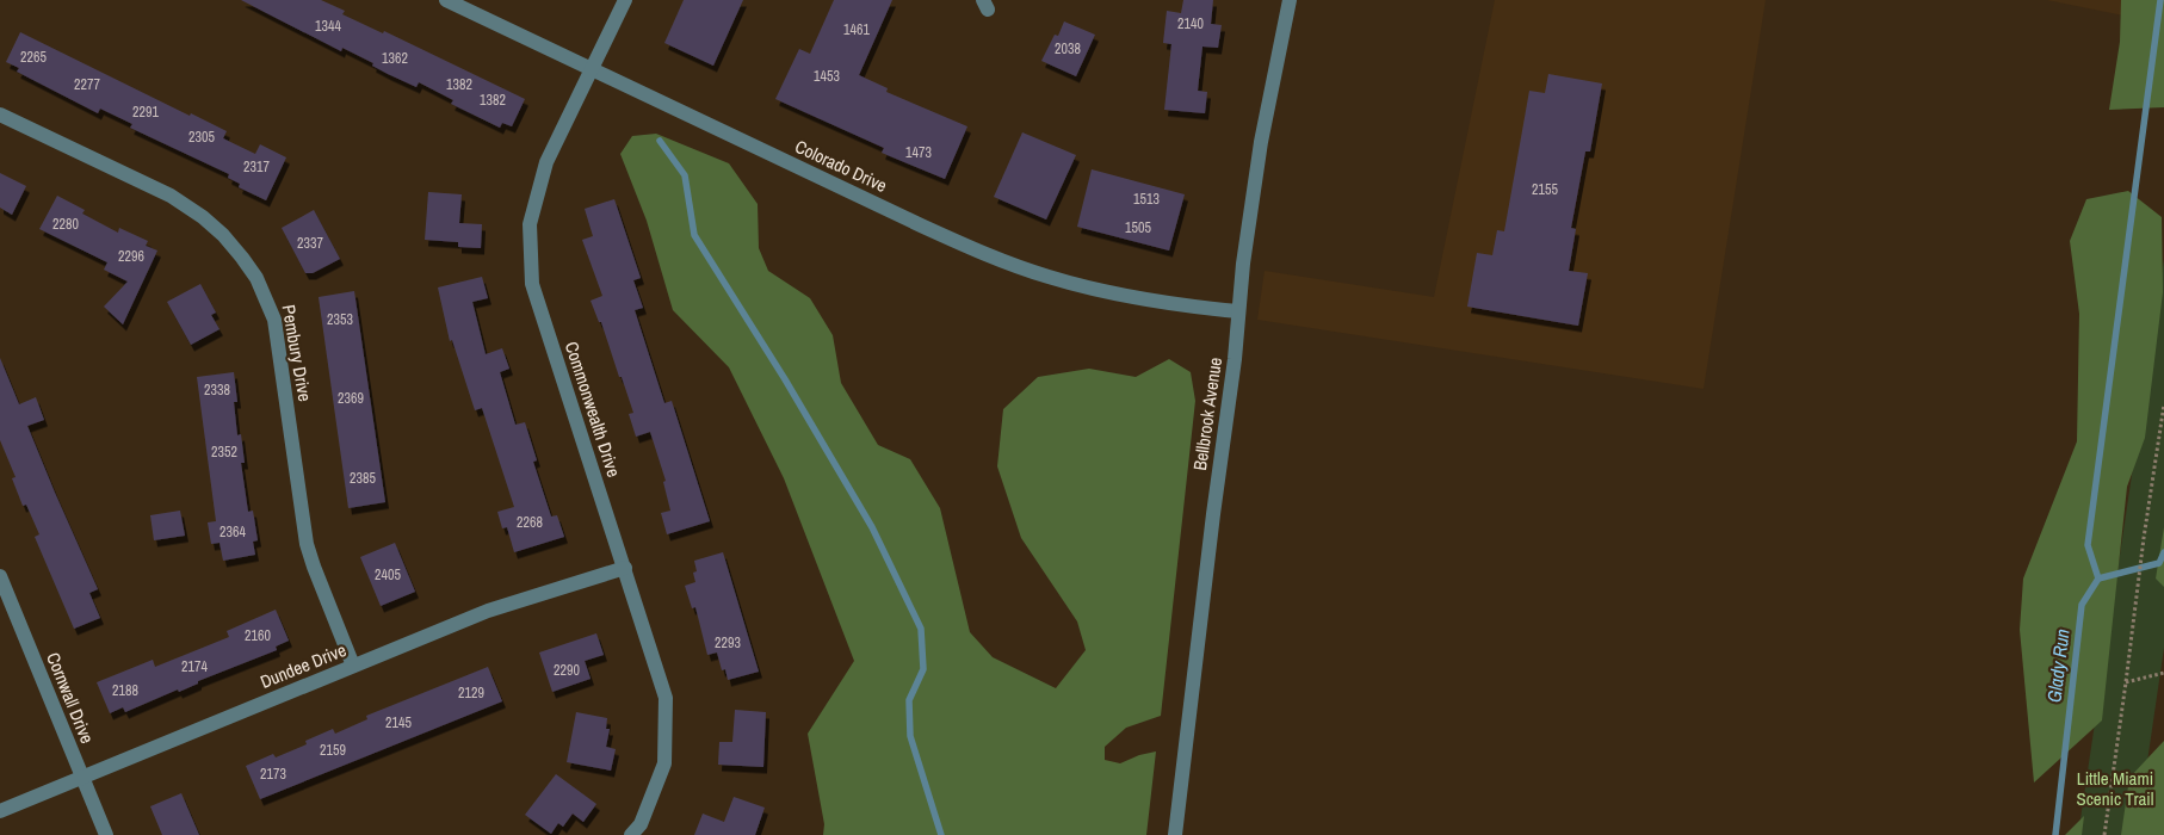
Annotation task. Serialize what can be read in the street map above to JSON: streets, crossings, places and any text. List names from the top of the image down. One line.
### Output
{"streets":{"street":["Colorado Drive","Pembury Drive","Commonwealth Drive","Bellbrook Avenue","Dundee Drive","Cornwall Drive"]},"crossings":[["Colorado Drive","Commonwealth Drive"],["Colorado Drive","Bellbrook Avenue"],["Pembury Drive","Dundee Drive"],["Commonwealth Drive","Dundee Drive"],["Dundee Drive","Cornwall Drive"]],"water":["Glady Run"],"parks":["Little Miami Scenic Trail"],"house_numbers":["2140","1344","1461","2038","2265","1362","1453","2277","1382","1382","2291","2305","1473","2317","2155","1513","2280","1505","2337","2296","2353","2338","2369","2352","2385","2268","2364","2405","2160","2293","2174","2290","2188","2129","2145","2159","2173"]}
